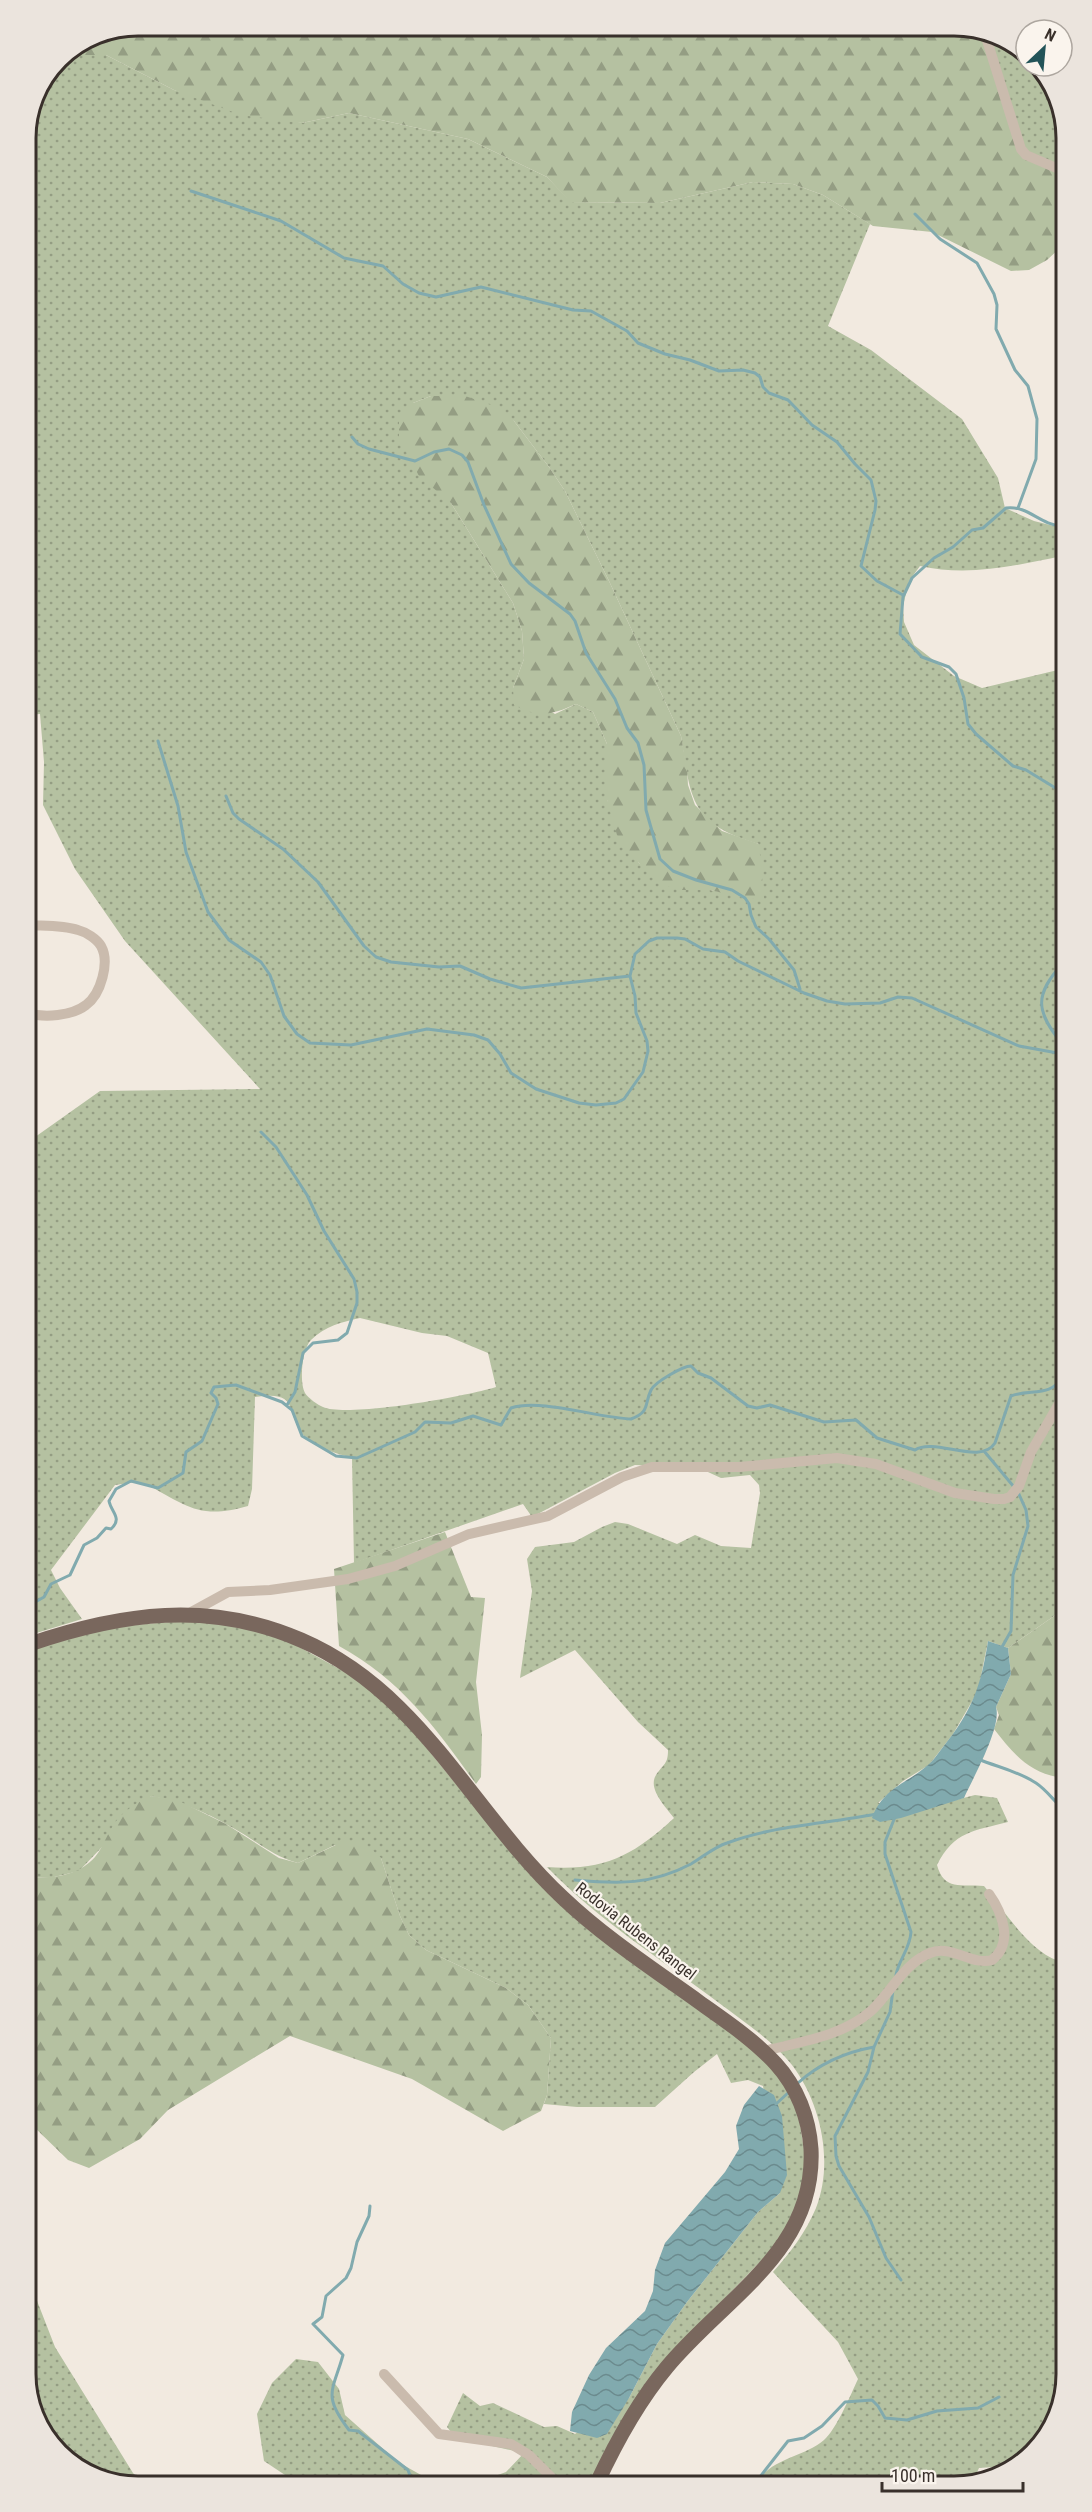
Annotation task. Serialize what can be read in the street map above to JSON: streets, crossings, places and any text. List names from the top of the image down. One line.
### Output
{"streets":{"main road":["Rodovia Rubens Rangel"]},"scale_bar":"100 m","north":"top right"}
